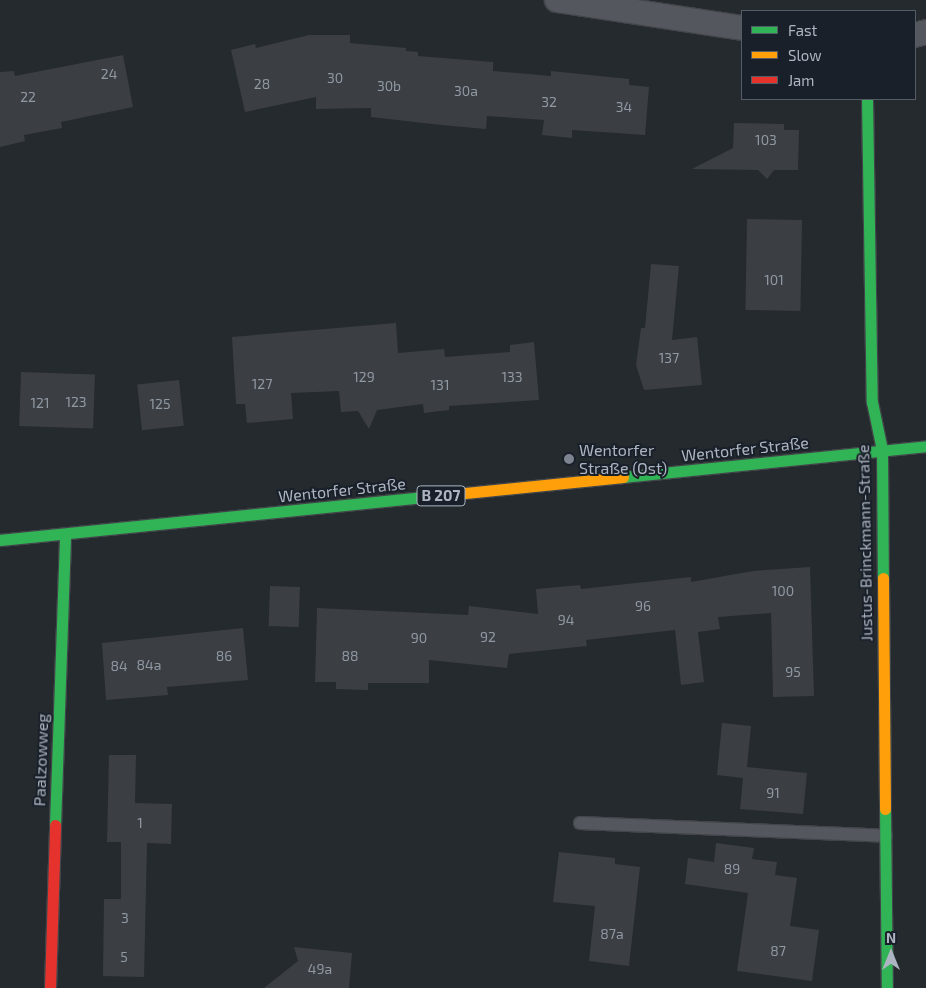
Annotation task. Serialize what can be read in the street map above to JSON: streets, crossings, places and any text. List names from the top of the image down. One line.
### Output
{"streets":{"street":["Wentorfer Straße","B 207","Justus-Brinckmann-Straße","Paalzowweg"]},"crossings":[["Wentorfer Straße","Justus-Brinckmann-Straße"],["Wentorfer Straße","Paalzowweg"]],"places":["Wentorfer Straße (Ost)"],"house_numbers":["24","30","28","30b","30a","22","32","34","103","101","137","129","133","127","131","123","121","125","100","96","94","92","90","86","88","84a","84","95","91","1","89","3","87a","87","5","49a"],"legend":["Fast","Slow","Jam"],"north":"top"}
